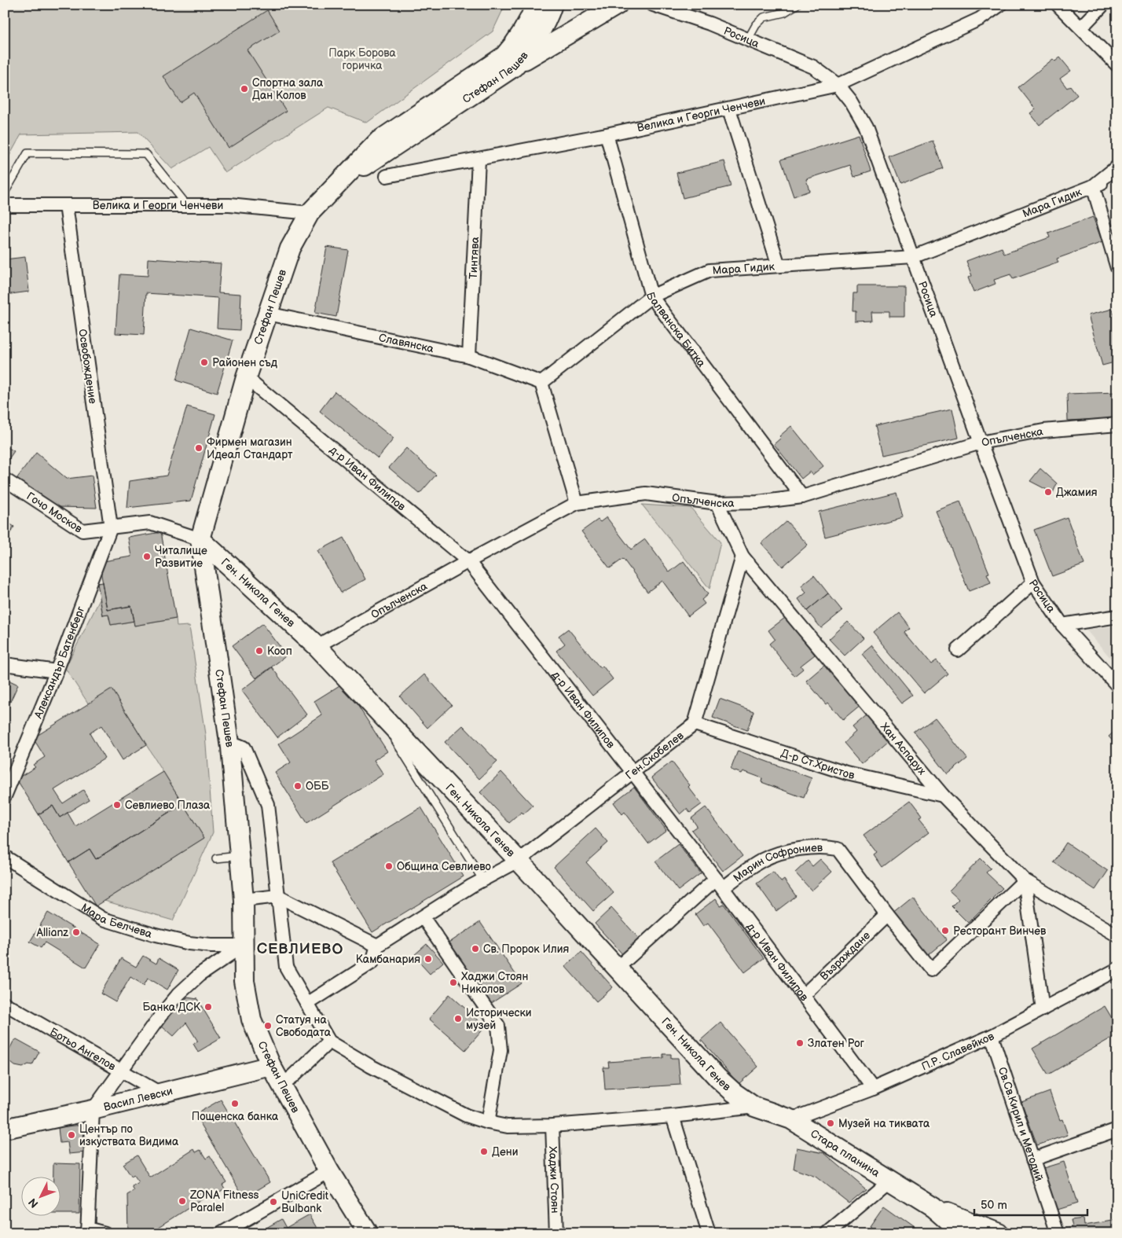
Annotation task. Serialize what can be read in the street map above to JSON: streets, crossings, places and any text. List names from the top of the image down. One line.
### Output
{"streets":{"street":["Росица","Стефан Пешев","Велика и Георги Ченчеви","Мара Гидик","Тинтява","Балванска Битка","Славянска","Освобождение","Опълченска","д-р Иван Филипов","Гочо Москов","Ген. Никола Генев","Александър Батенберг","Хан Аспарух","Ген.Скобелев","Д-р Ст.Христов","Марин Софрониев","Мара Белчева","Възраждане","Ботьо Ангелов","П.Р. Славейков","Васил Левски","Св.Св.Кирил и Методий","Стара планина","Хаджи Стоян"]},"crossings":[["Росица","Велика и Георги Ченчеви"],["Росица","Мара Гидик"],["Росица","Опълченска"],["Стефан Пешев","Велика и Георги Ченчеви"],["Стефан Пешев","Славянска"],["Стефан Пешев","д-р Иван Филипов"],["Стефан Пешев","Гочо Москов"],["Стефан Пешев","Ген. Никола Генев"],["Стефан Пешев","Мара Белчева"],["Стефан Пешев","Васил Левски"],["Велика и Георги Ченчеви","Тинтява"],["Велика и Георги Ченчеви","Балванска Битка"],["Велика и Георги Ченчеви","Освобождение"],["Мара Гидик","Балванска Битка"],["Мара Гидик","Славянска"],["Тинтява","Славянска"],["Балванска Битка","Опълченска"],["Освобождение","Гочо Москов"],["Освобождение","Александър Батенберг"],["Опълченска","д-р Иван Филипов"],["Опълченска","Ген. Никола Генев"],["Опълченска","Хан Аспарух"],["д-р Иван Филипов","Ген.Скобелев"],["д-р Иван Филипов","Марин Софрониев"],["д-р Иван Филипов","Възраждане"],["д-р Иван Филипов","П.Р. Славейков"],["Гочо Москов","Ген. Никола Генев"],["Гочо Москов","Александър Батенберг"],["Ген. Никола Генев","Ген.Скобелев"],["Ген. Никола Генев","Марин Софрониев"],["Ген. Никола Генев","Стара планина"],["Хан Аспарух","Ген.Скобелев"],["Хан Аспарух","Д-р Ст.Христов"],["Ген.Скобелев","Д-р Ст.Христов"],["Марин Софрониев","Възраждане"],["Ботьо Ангелов","Васил Левски"],["П.Р. Славейков","Св.Св.Кирил и Методий"],["П.Р. Славейков","Стара планина"]],"districts":["СЕВЛИЕВО"],"parks":["Парк Борова горичка"],"places":["Спортна зала Дан Колов","Районен съд","Фирмен магазин Идеал Стандарт","Джамия","Читалище Развитие","Кооп","ОББ","Севлиево Плаза","Община Севлиево","Ресторант Винчев","Allianz","Св. Пророк Илия","Камбанария","Хаджи Стоян Николов","Банка ДСК","Исторически музей","Статуя на Свободата","Златен Рог","Пощенска банка","Музей на тиквата","Център по изкуствата Видима","Дени","ZONA Fitness Paralel","UniCredit Bulbank"],"scale_bar":"50 m","north":"bottom left"}
